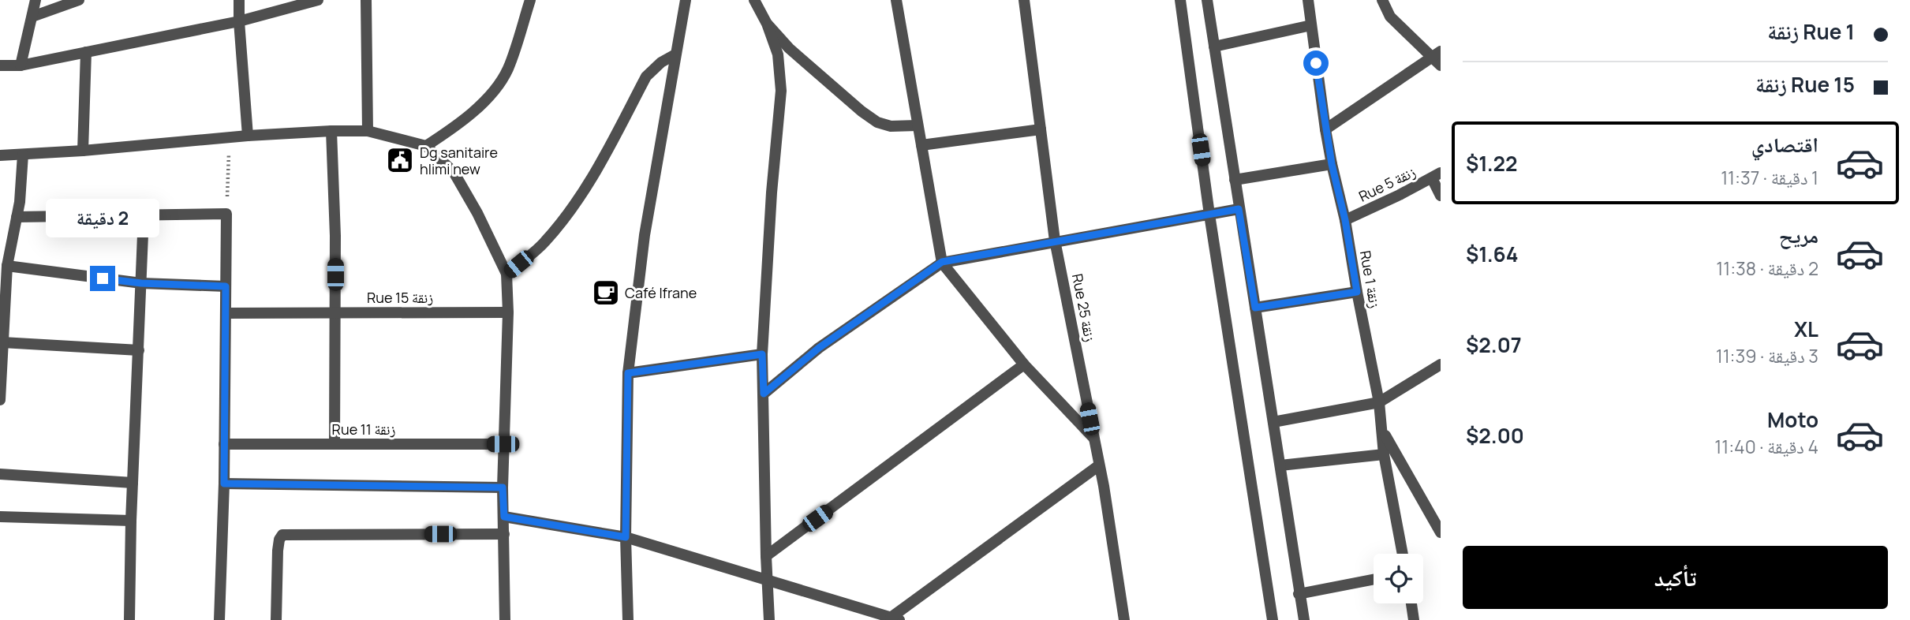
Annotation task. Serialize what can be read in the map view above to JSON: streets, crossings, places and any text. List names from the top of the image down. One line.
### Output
{"streets":{"street":["Rue 5 زنقة","Rue 1 زنقة","Rue 15 زنقة","Rue 25 زنقة","Rue 11 زنقة"]},"crossings":[["Rue 5 زنقة","Rue 1 زنقة"]],"places":{"public building":["Dg sanitaire hlimi new"],"cafe":["Café Ifrane"]},"page":{"banner":["Rue 1 زنقة","Rue 15 زنقة"],"list":[{"name":"اقتصادي","note":"1 دقيقة · 11:37","value":"$1.22"},{"name":"مريح","note":"2 دقيقة · 11:38","value":"$1.64"},{"name":"XL","note":"3 دقيقة · 11:39","value":"$2.07"},{"name":"Moto","note":"4 دقيقة · 11:40","value":"$2.00"}],"bubble":"2 دقيقة","buttons":"تأكيد"}}
